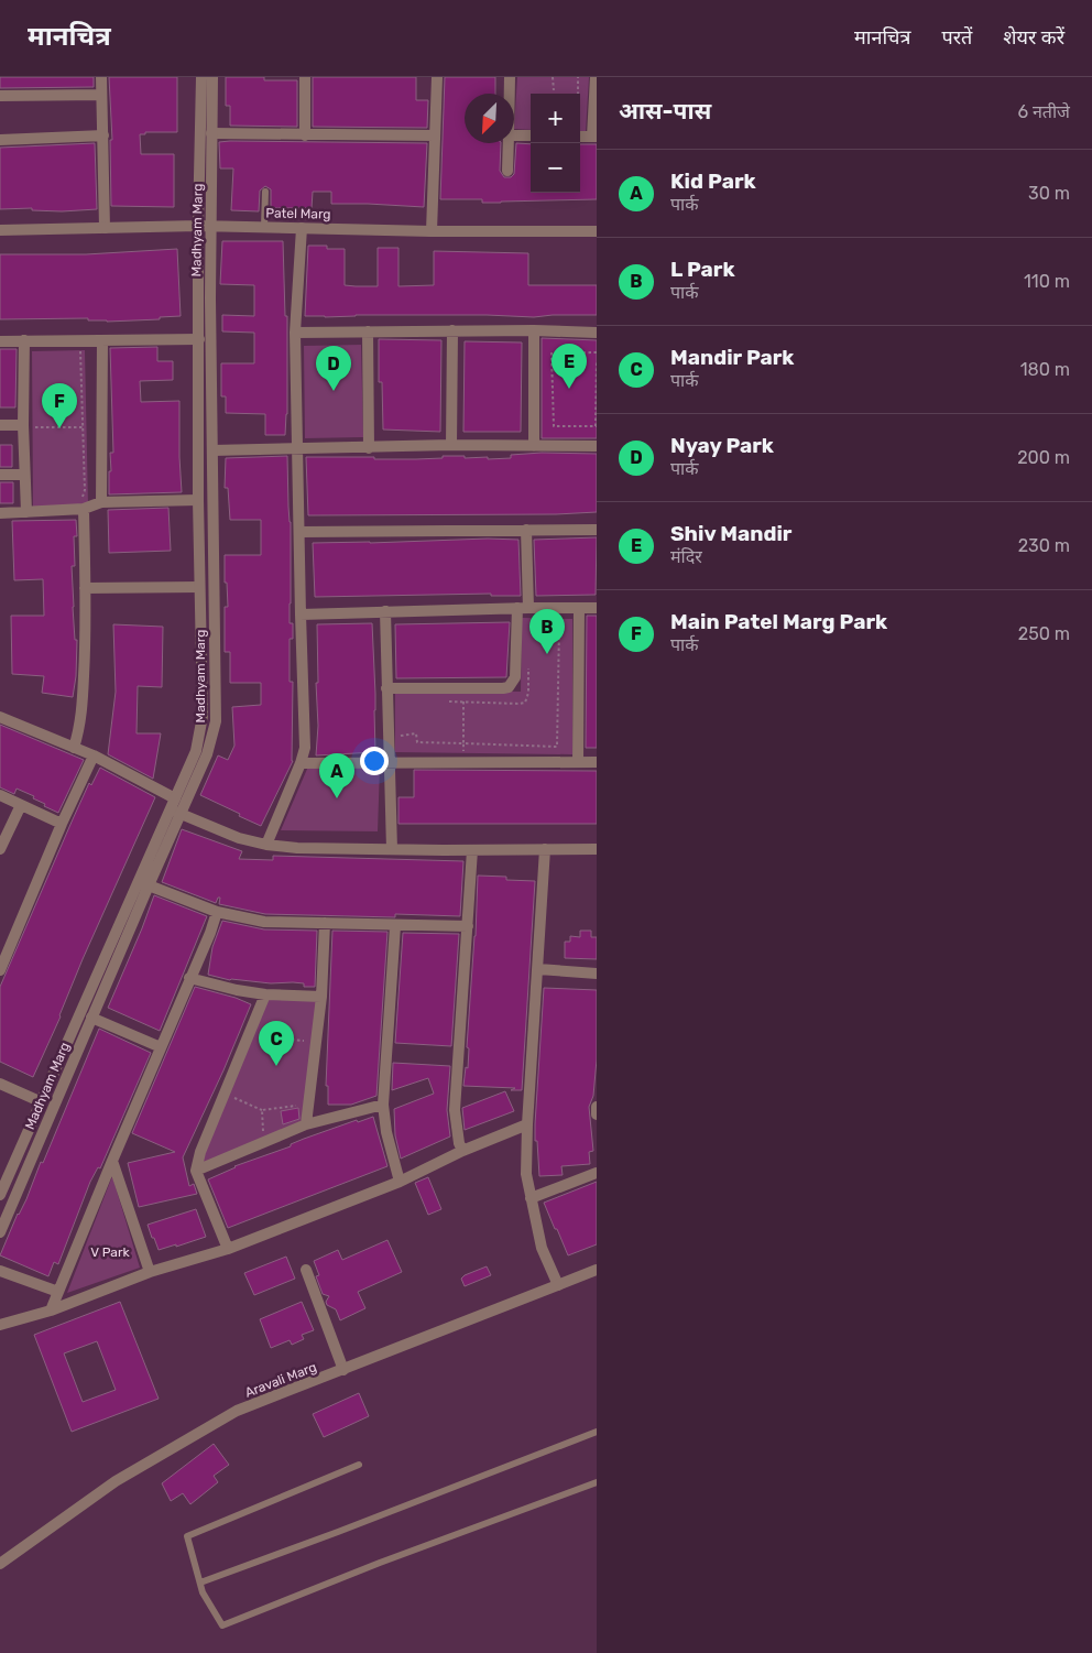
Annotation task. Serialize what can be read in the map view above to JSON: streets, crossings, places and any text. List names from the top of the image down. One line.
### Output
{"streets":{"street":["Patel Marg","Madhyam Marg","Aravali Marg"]},"crossings":[["Patel Marg","Madhyam Marg"]],"parks":["V Park"],"north":"bottom left","page":{"header":"मानचित्र","nav":["मानचित्र","परतें","शेयर करें"],"heading":["आस-पास","6 नतीजे"],"map_buttons":["+","−"],"list":[{"mark":"A","name":"Kid Park","note":"पार्क","value":"30 m"},{"mark":"B","name":"L Park","note":"पार्क","value":"110 m"},{"mark":"C","name":"Mandir Park","note":"पार्क","value":"180 m"},{"mark":"D","name":"Nyay Park","note":"पार्क","value":"200 m"},{"mark":"E","name":"Shiv Mandir","note":"मंदिर","value":"230 m"},{"mark":"F","name":"Main Patel Marg Park","note":"पार्क","value":"250 m"}],"pins":["E","D","F","B","A","C"]}}
